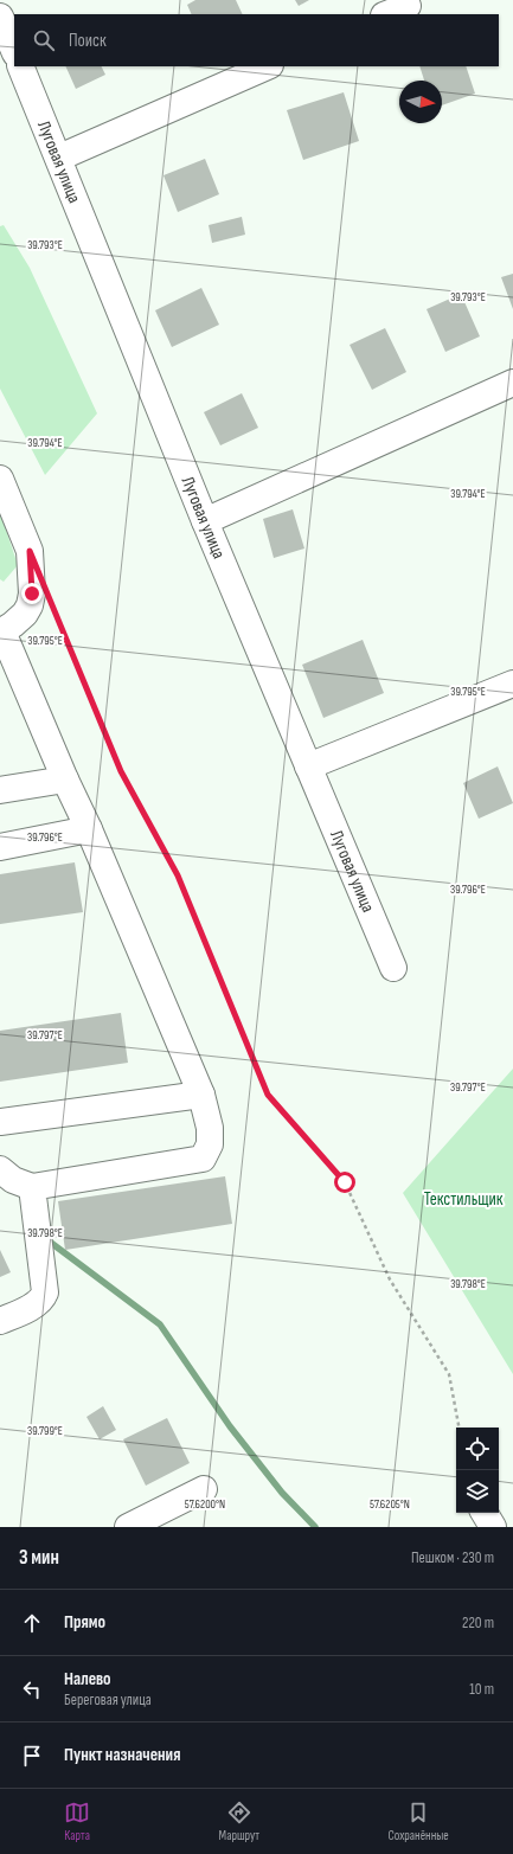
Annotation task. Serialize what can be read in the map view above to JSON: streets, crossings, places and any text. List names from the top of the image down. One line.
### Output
{"streets":{"street":["Луговая улица"]},"parks":["Текстильщик"],"north":"right","page":{"search":"Поиск","heading":["3 мин","Пешком · 230 m"],"list":[["Прямо","220 m"],["Налево","Береговая улица","10 m"],"Пункт назначения"],"nav":["Карта","Маршрут","Сохранённые"]},"coordinates":["39.793°E","39.794°E","39.795°E","39.796°E","39.797°E","39.798°E","39.799°E","57.6200°N","57.6205°N"]}
